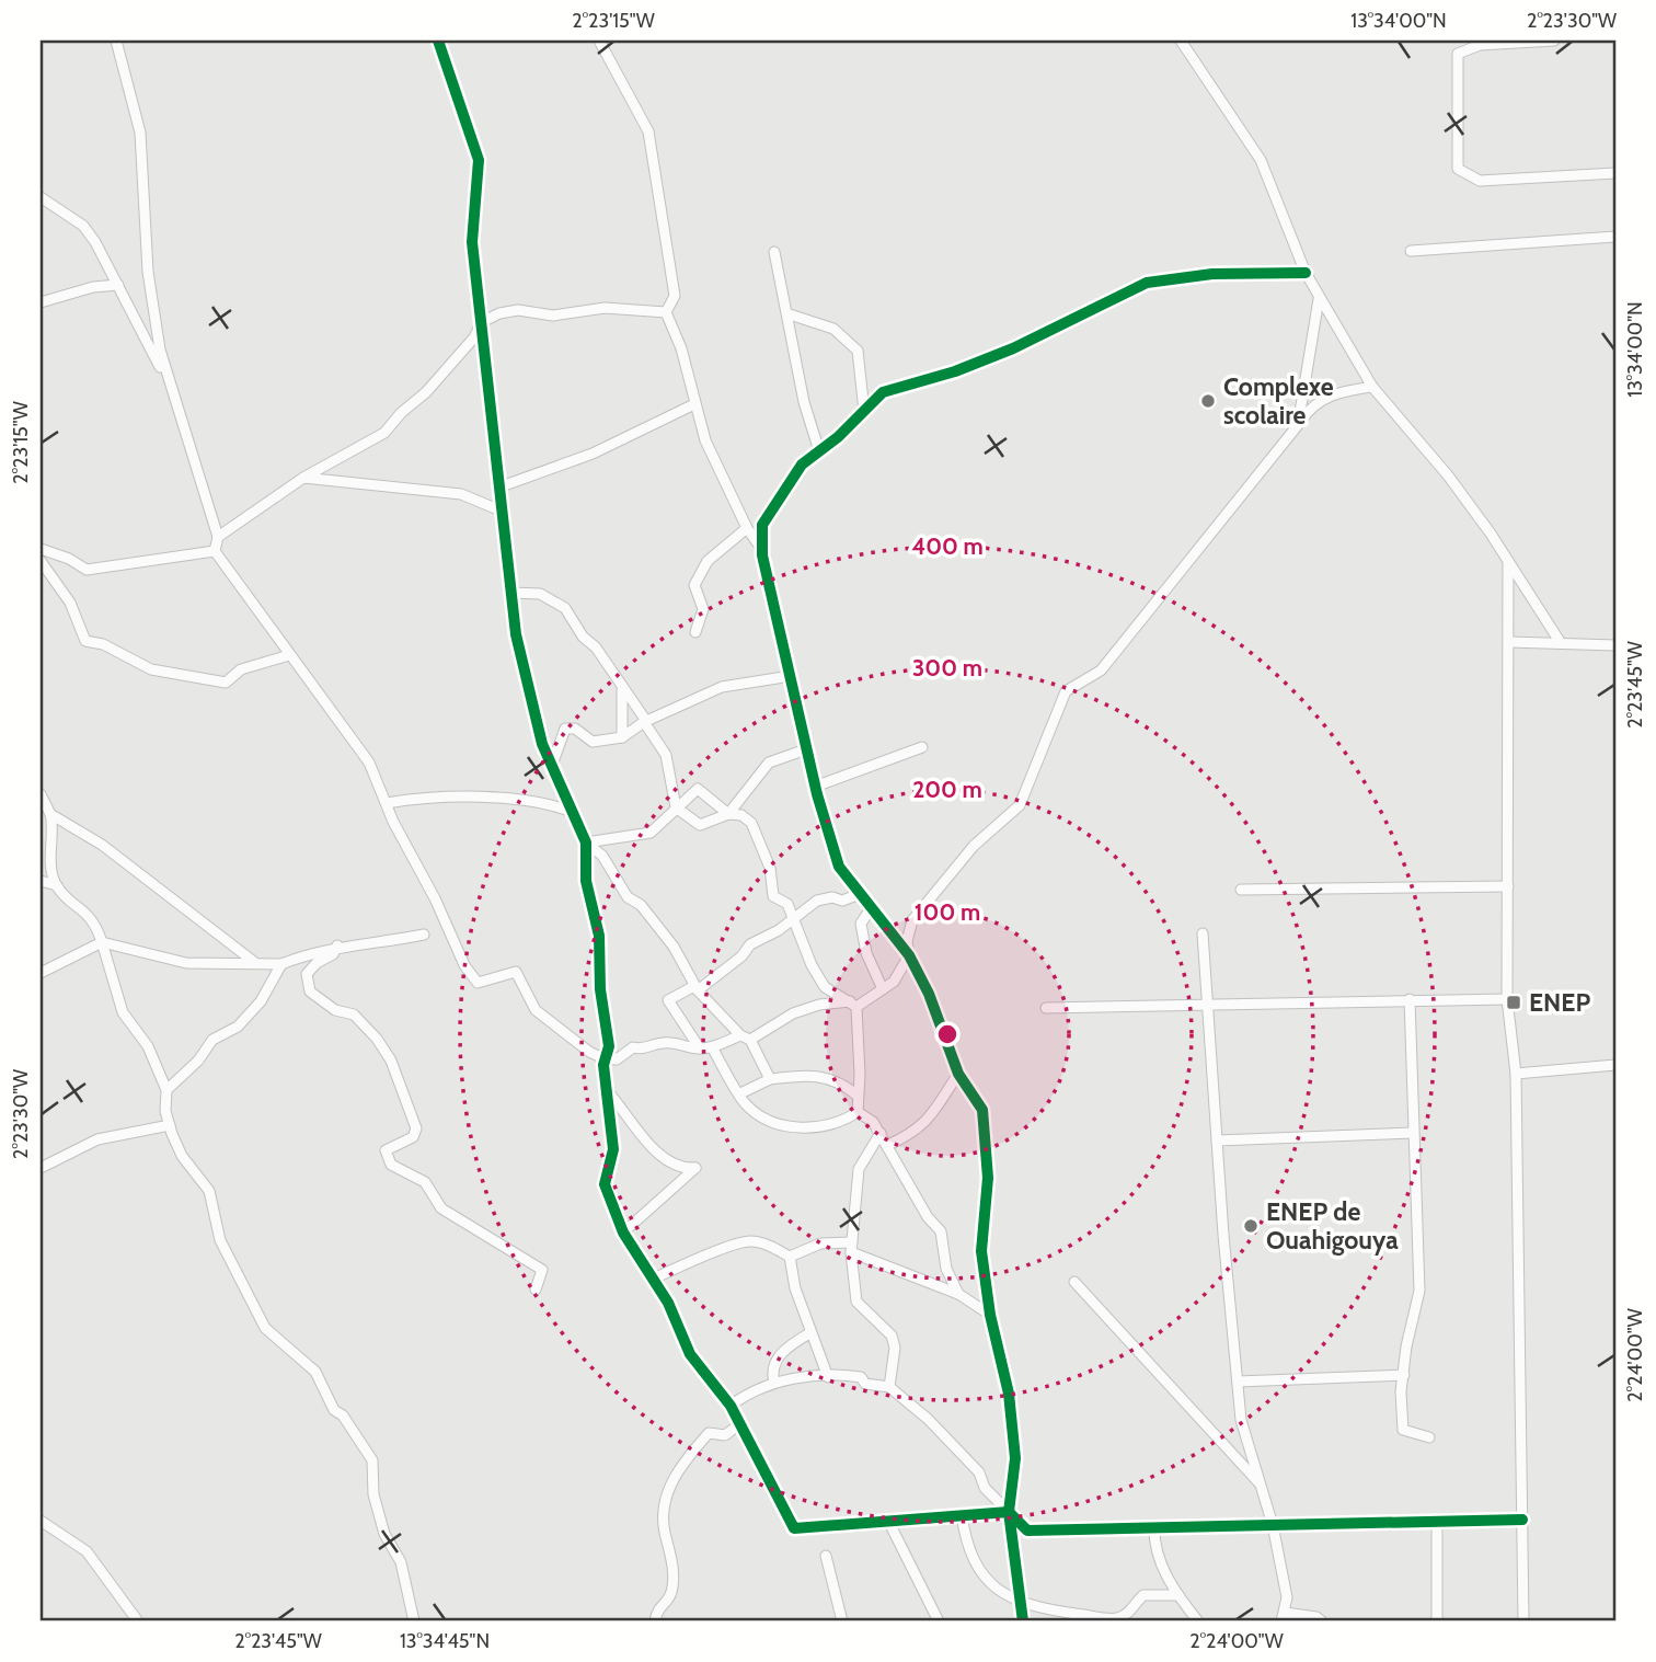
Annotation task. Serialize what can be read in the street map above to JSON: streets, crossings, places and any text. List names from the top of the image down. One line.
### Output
{"places":{"other":["Complexe scolaire","ENEP de Ouahigouya"],"transit":["ENEP"]},"coordinates":["2°23'15\"W","13°34'00\"N","2°23'30\"W","2°23'45\"W","2°24'00\"W","13°34'45\"N"],"rings":["400 m","300 m","200 m","100 m"]}
